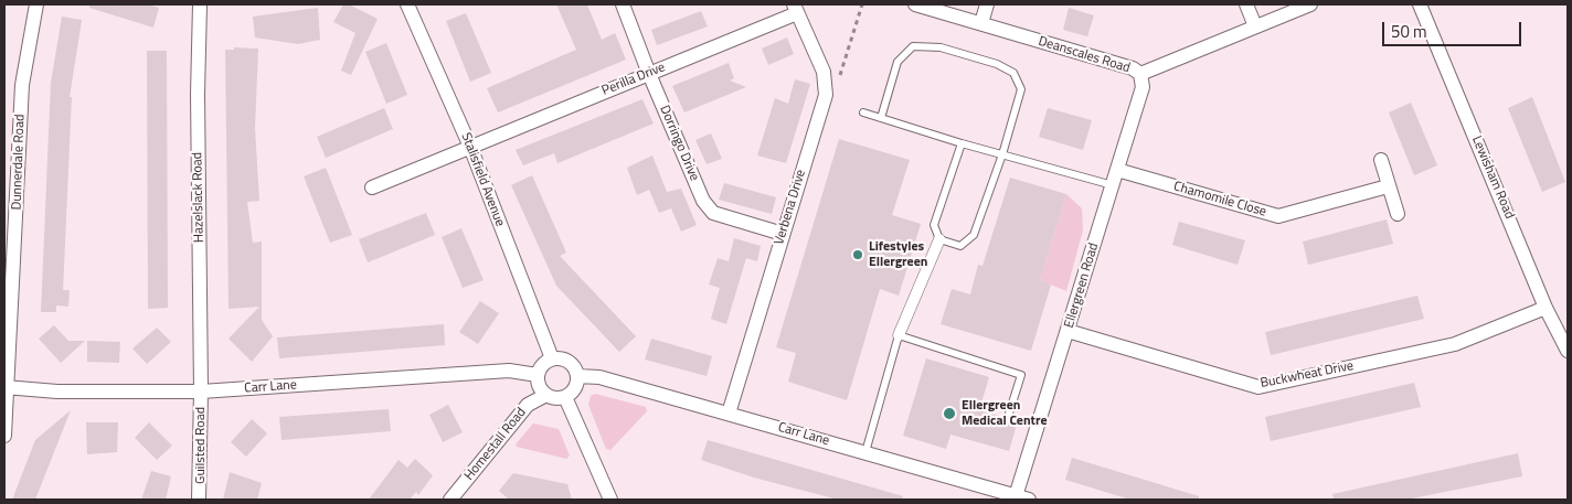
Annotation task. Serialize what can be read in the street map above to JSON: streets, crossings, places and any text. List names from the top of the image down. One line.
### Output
{"streets":{"street":["Deanscales Road","Perilla Drive","Dorringo Drive","Dunnerdale Road","Lewisham Road","Stalisfield Avenue","Hazelslack Road","Chamomile Close","Verbena Drive","Ellergreen Road","Buckwheat Drive","Carr Lane","Homestall Road","Guilsted Road"]},"crossings":[["Deanscales Road","Ellergreen Road"],["Perilla Drive","Dorringo Drive"],["Perilla Drive","Stalisfield Avenue"],["Perilla Drive","Verbena Drive"],["Dorringo Drive","Verbena Drive"],["Dunnerdale Road","Carr Lane"],["Lewisham Road","Buckwheat Drive"],["Stalisfield Avenue","Carr Lane"],["Stalisfield Avenue","Homestall Road"],["Hazelslack Road","Carr Lane"],["Hazelslack Road","Guilsted Road"],["Chamomile Close","Ellergreen Road"],["Verbena Drive","Carr Lane"],["Ellergreen Road","Buckwheat Drive"],["Ellergreen Road","Carr Lane"],["Carr Lane","Homestall Road"],["Carr Lane","Guilsted Road"]],"places":["Lifestyles Ellergreen","Ellergreen Medical Centre"],"scale_bar":"50 m"}
